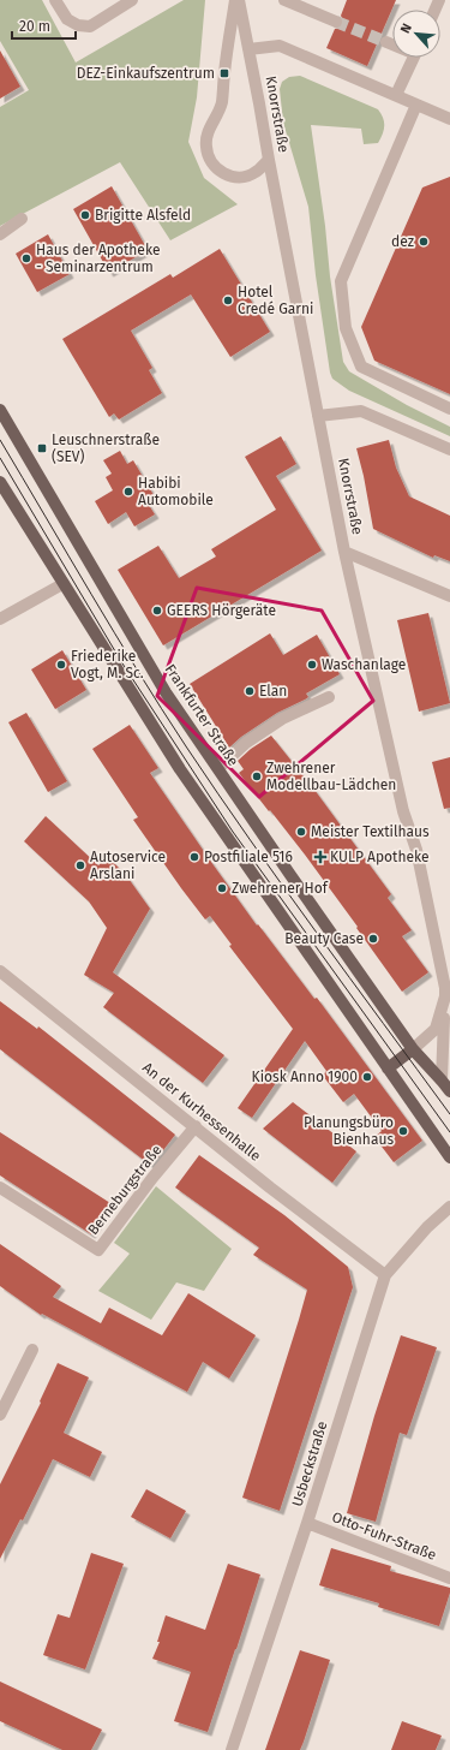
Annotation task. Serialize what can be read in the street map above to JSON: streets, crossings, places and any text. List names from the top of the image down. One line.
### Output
{"streets":{"main road":["Frankfurter Straße"],"street":["Knorrstraße","An der Kurhessenhalle","Berneburgstraße","Usbeckstraße","Otto-Fuhr-Straße"]},"crossings":[["Knorrstraße","Frankfurter Straße"],["An der Kurhessenhalle","Berneburgstraße"],["An der Kurhessenhalle","Usbeckstraße"],["Usbeckstraße","Otto-Fuhr-Straße"]],"places":{"transit":["DEZ-Einkaufszentrum","Leuschnerstraße (SEV)"],"other":["Brigitte Alsfeld","dez","Haus der Apotheke - Seminarzentrum","Hotel Credé Garni","Habibi Automobile","GEERS Hörgeräte","Friederike Vogt, M. Sc.","Waschanlage","Elan","Zwehrener Modellbau-Lädchen","Meister Textilhaus","Postfiliale 516","Autoservice Arslani","Zwehrener Hof","Beauty Case","Kiosk Anno 1900","Planungsbüro Bienhaus"],"health":["KULP Apotheke"]},"scale_bar":"20 m","north":"top left"}
